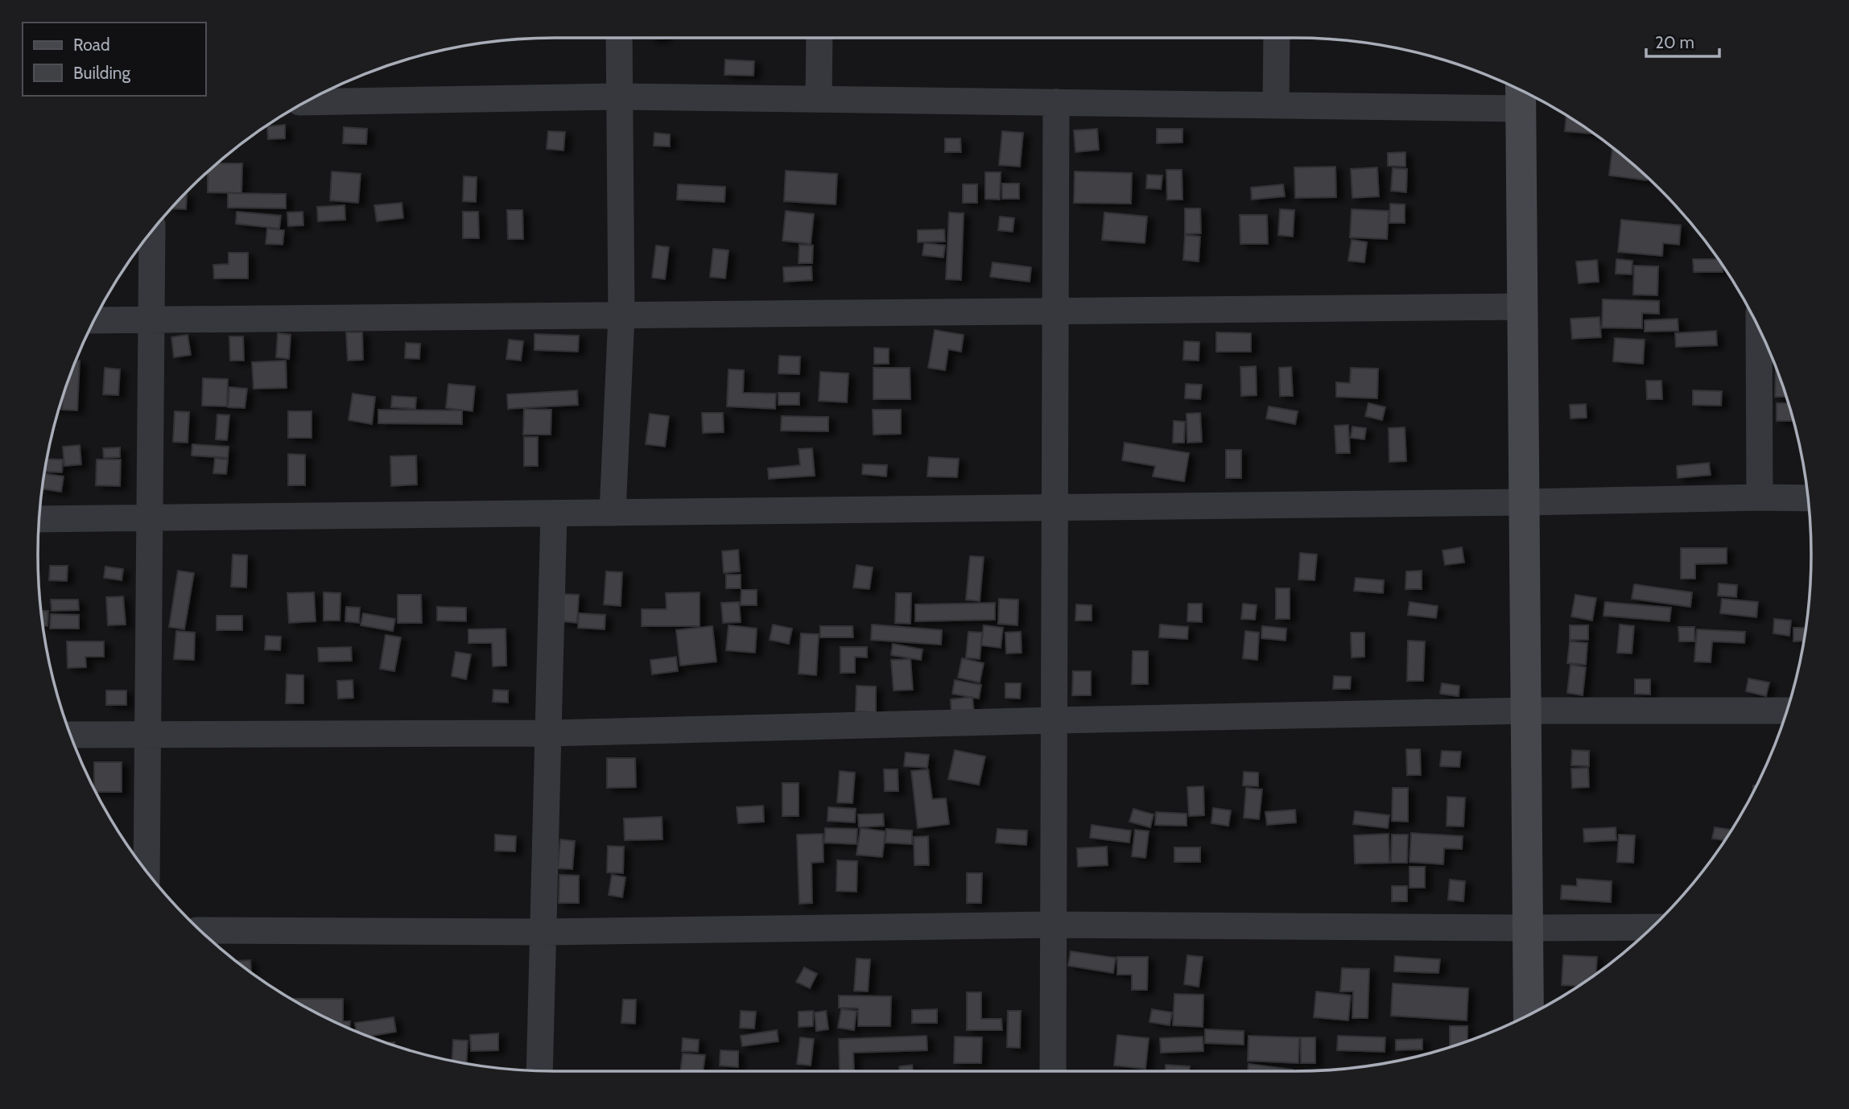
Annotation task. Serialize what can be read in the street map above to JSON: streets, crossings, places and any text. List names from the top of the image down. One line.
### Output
{"legend":["Road","Building"],"scale_bar":"20 m"}
